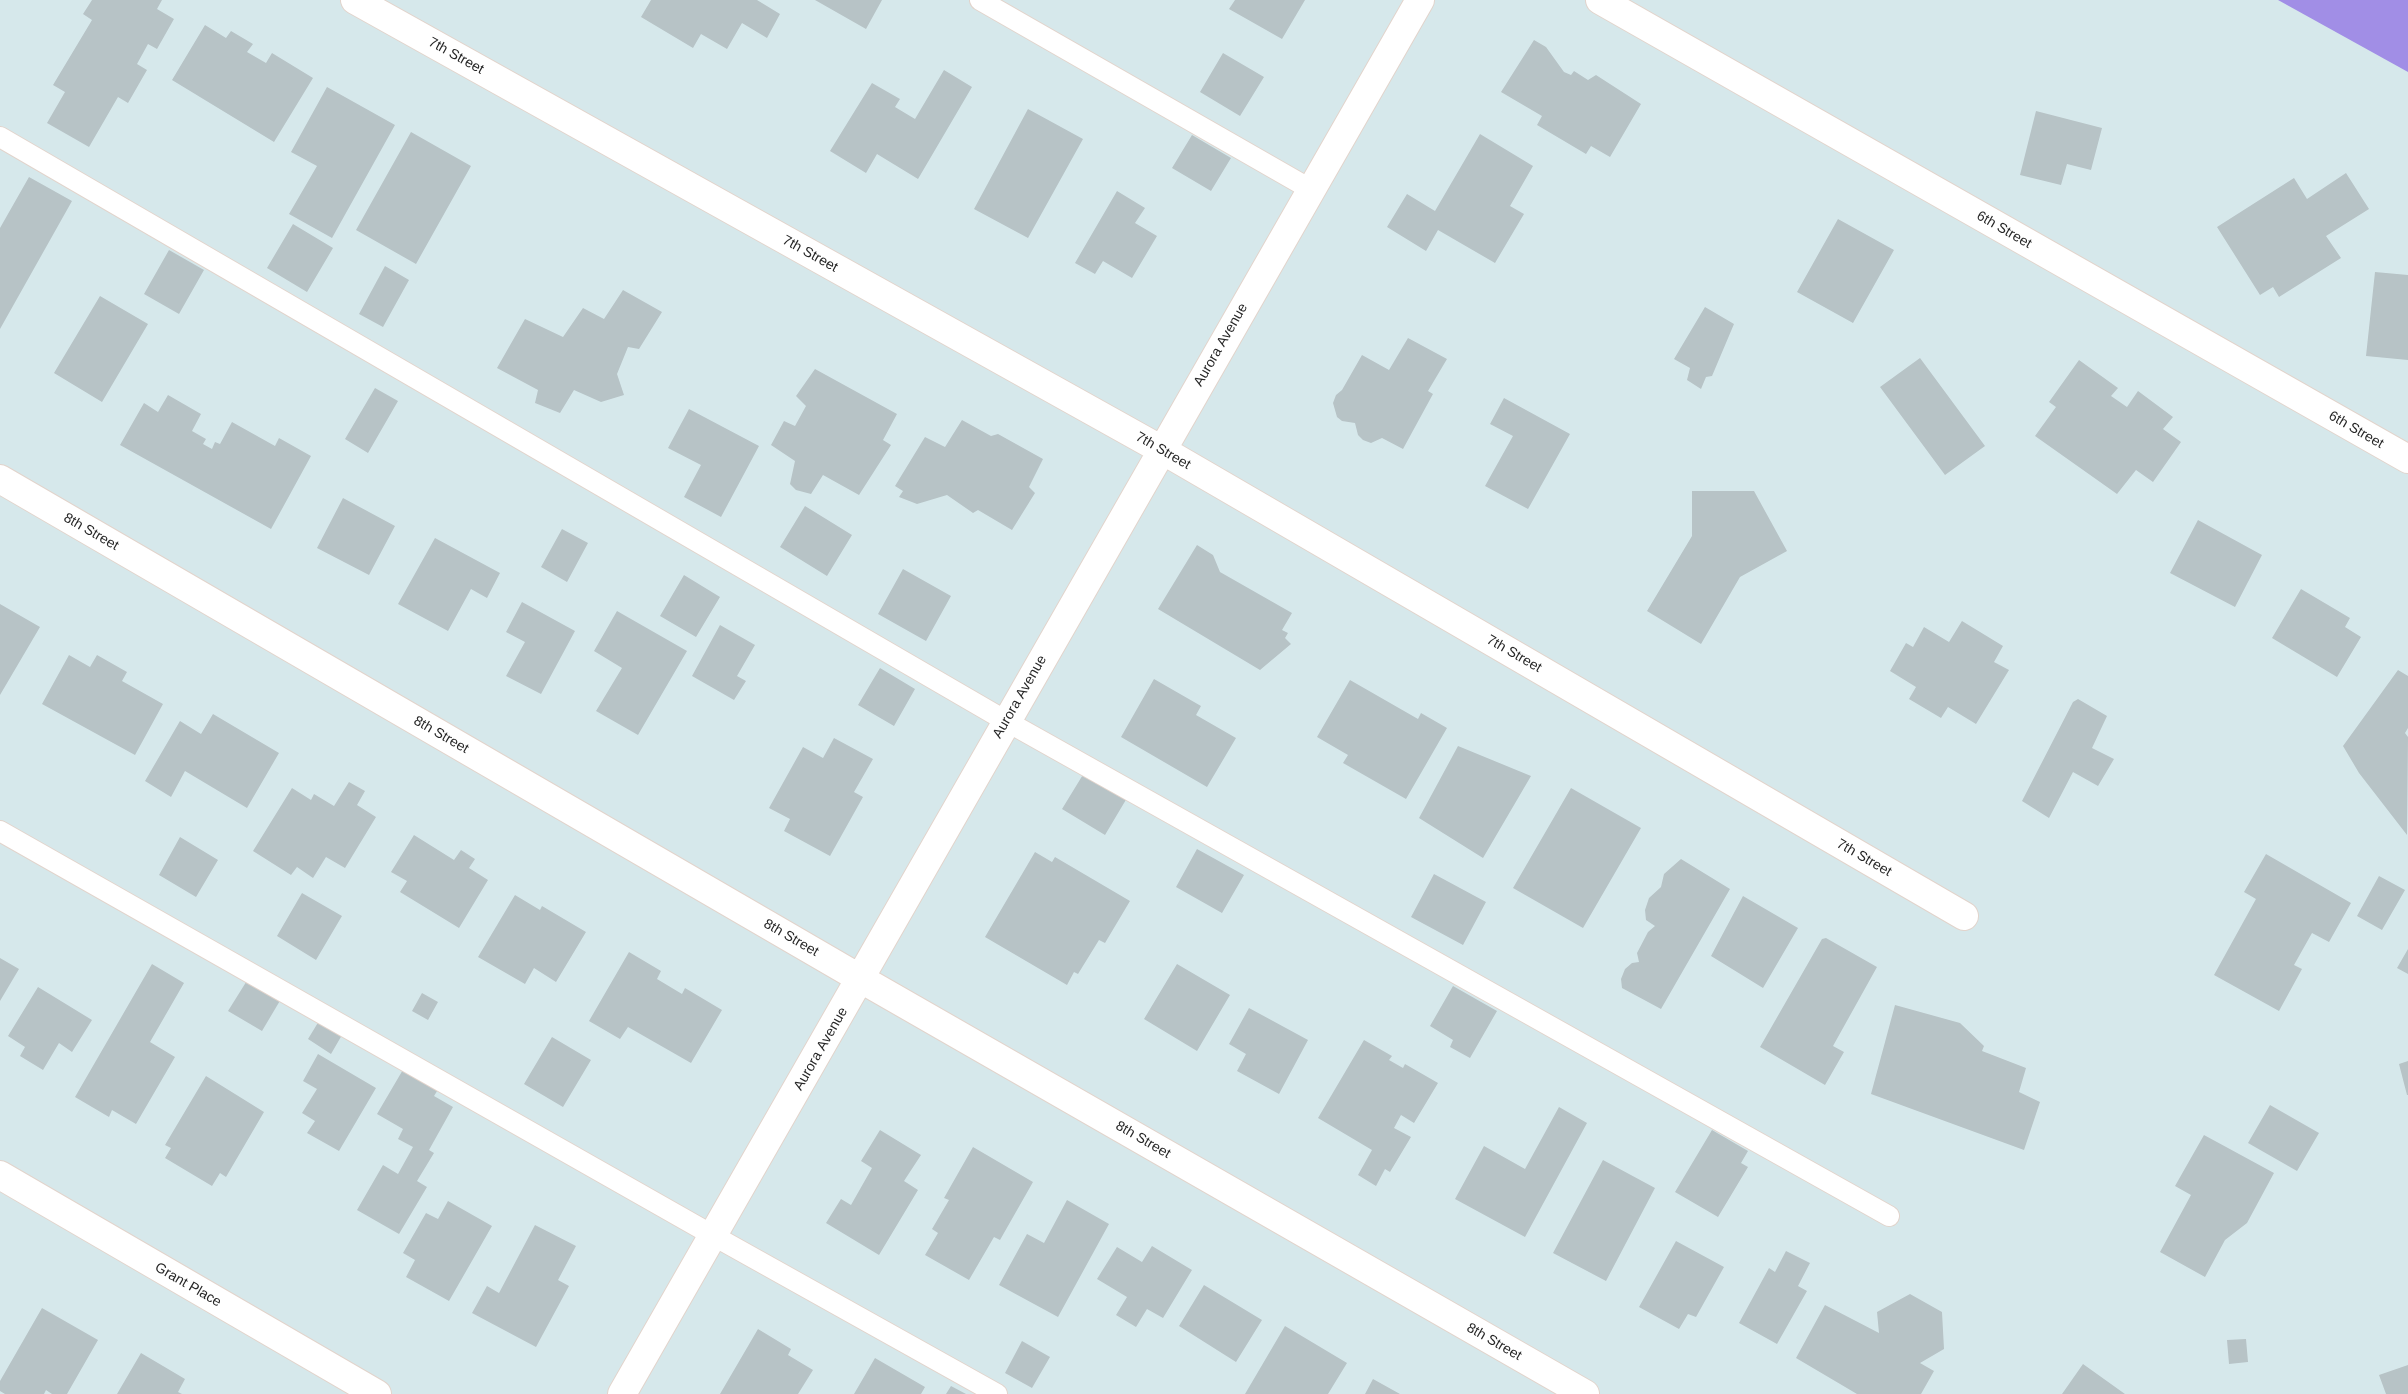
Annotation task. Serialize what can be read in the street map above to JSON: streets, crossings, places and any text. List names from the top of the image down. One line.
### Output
{"streets":{"street":["7th Street","6th Street","Aurora Avenue","8th Street","Grant Place"]},"crossings":[["7th Street","Aurora Avenue"],["Aurora Avenue","8th Street"]]}
